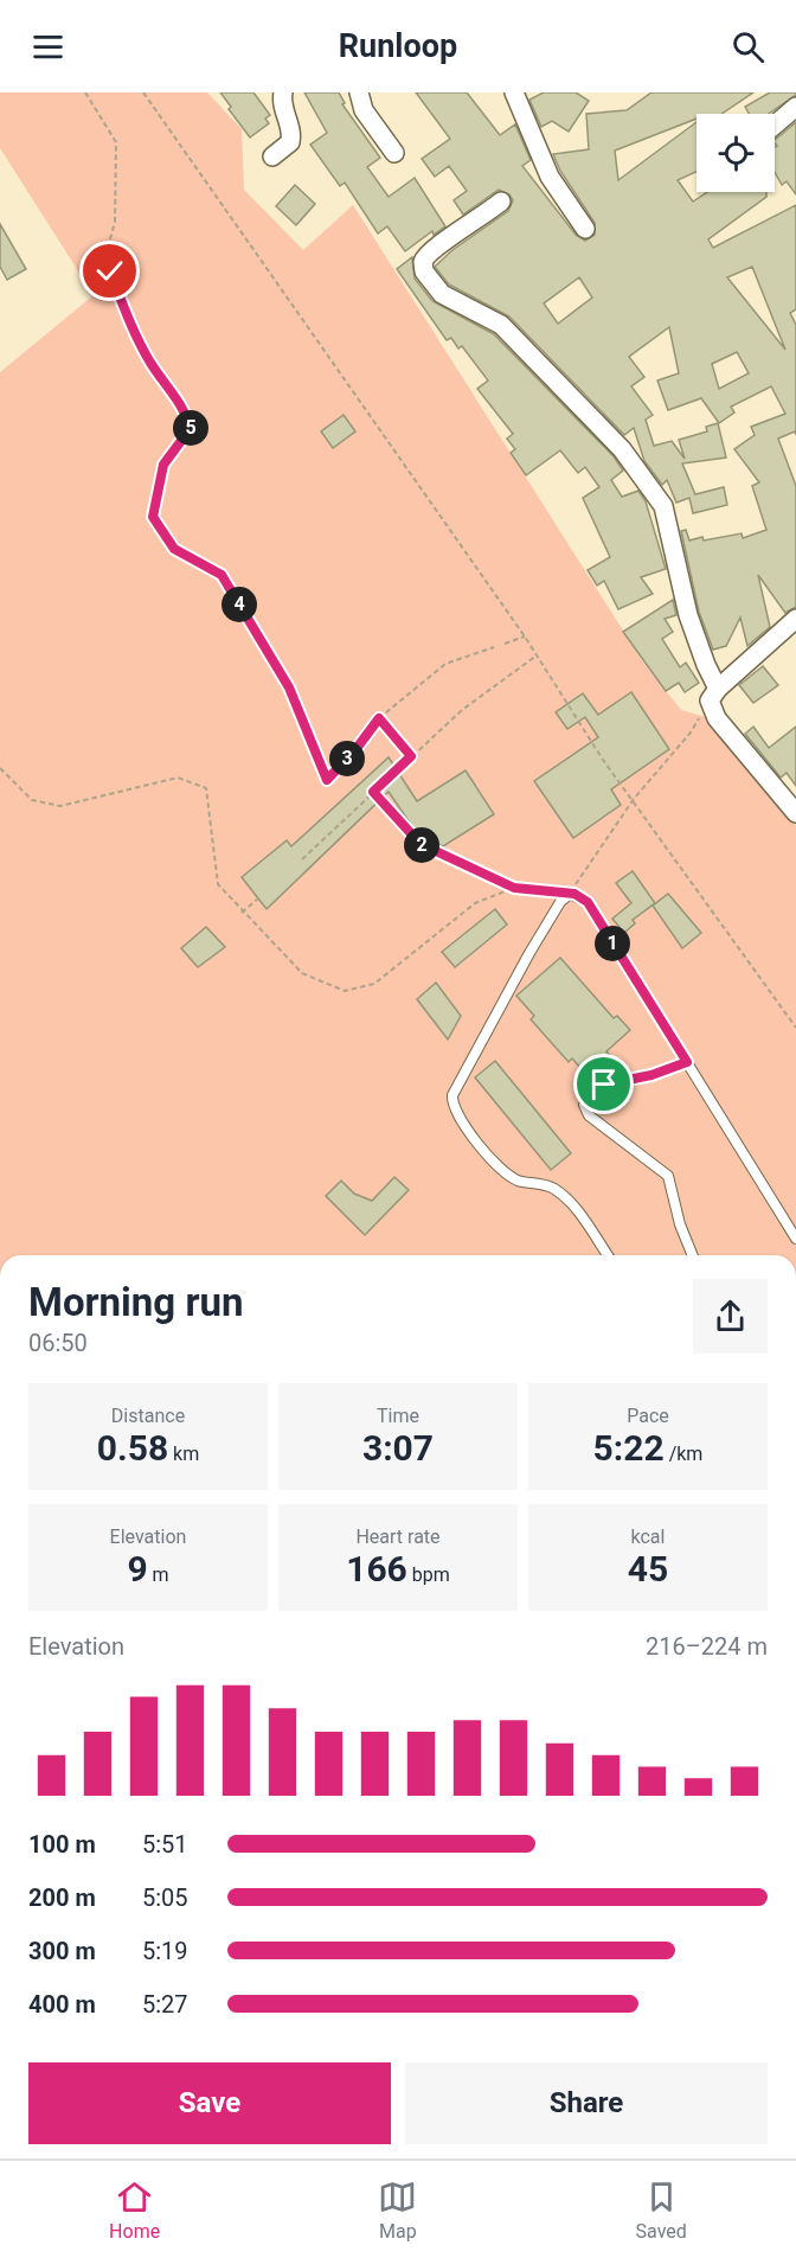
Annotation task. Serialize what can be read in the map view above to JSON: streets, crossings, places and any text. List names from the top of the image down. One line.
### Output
{"page":{"header":"Runloop","pins":["5","4","3","2","1"],"heading":["Morning run","06:50"],"stats":[["Distance","0.58 km"],["Time","3:07"],["Pace","5:22 /km"],["Elevation","9 m"],["Heart rate","166 bpm"],["kcal","45"]],"chart":["Elevation","216–224 m"],"list":[{"name":"100 m","note":"5:51"},{"name":"200 m","note":"5:05"},{"name":"300 m","note":"5:19"},{"name":"400 m","note":"5:27"}],"buttons":["Save","Share"],"tabs":["Home","Map","Saved"]}}
